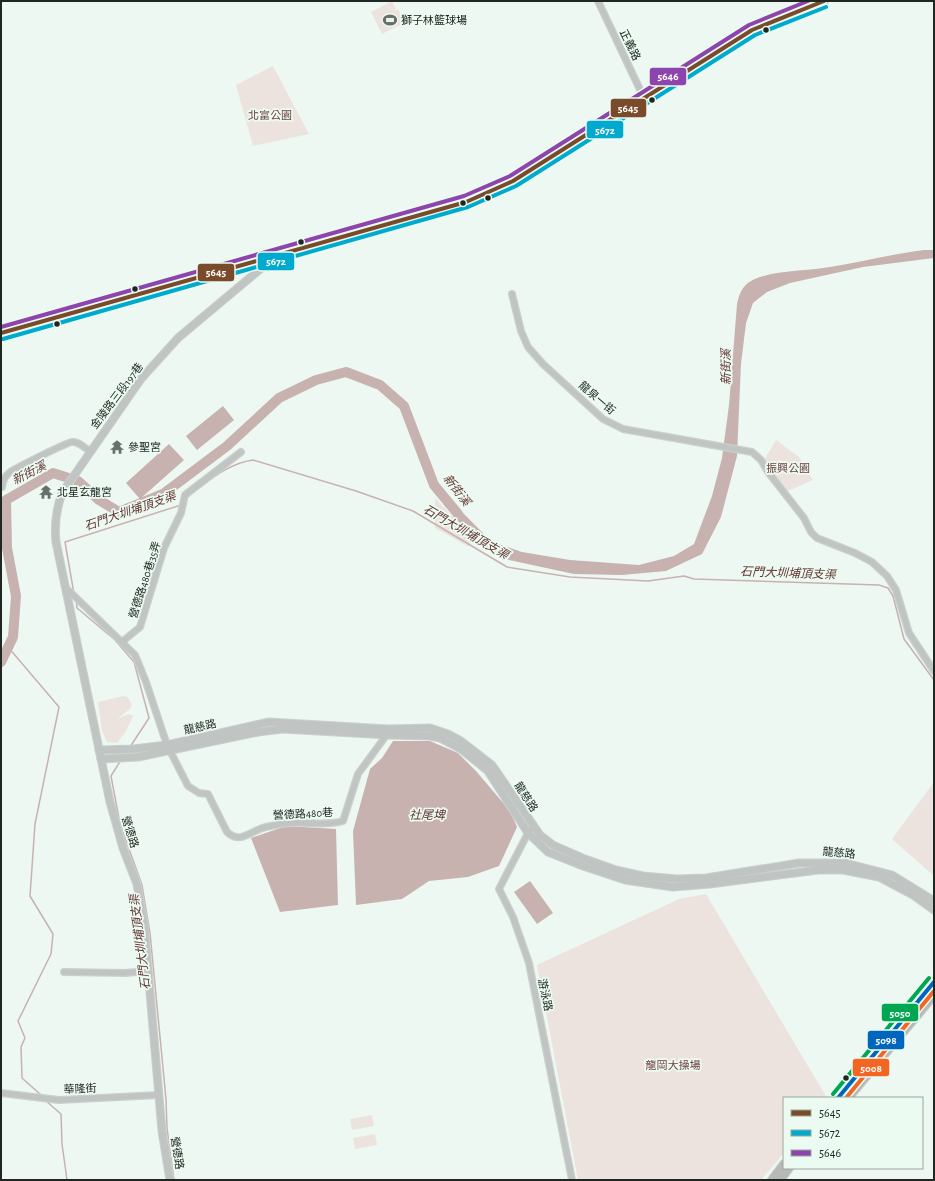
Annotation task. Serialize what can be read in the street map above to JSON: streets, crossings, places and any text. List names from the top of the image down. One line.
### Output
{"streets":{"street":["正義路","金陵路三段197巷","龍泉一街","營德路480巷35弄","龍慈路","營德路480巷","營德路","游泳路","華隆街"]},"crossings":[["金陵路三段197巷","營德路"],["營德路480巷35弄","營德路480巷"],["龍慈路","營德路480巷"],["龍慈路","營德路"],["龍慈路","游泳路"],["營德路480巷","營德路"],["營德路","華隆街"]],"water":["新街溪","石門大圳埔頂支渠","社尾埤"],"parks":["北富公園","振興公園","龍岡大操場"],"places":{"sports":["獅子林籃球場"],"temple":["參聖宮","北星玄龍宮"]},"lines":["transit line 5645","transit line 5646","transit line 5672","transit line 5050","transit line 5098","transit line 5008"],"legend":["5645","5672","5646"]}
